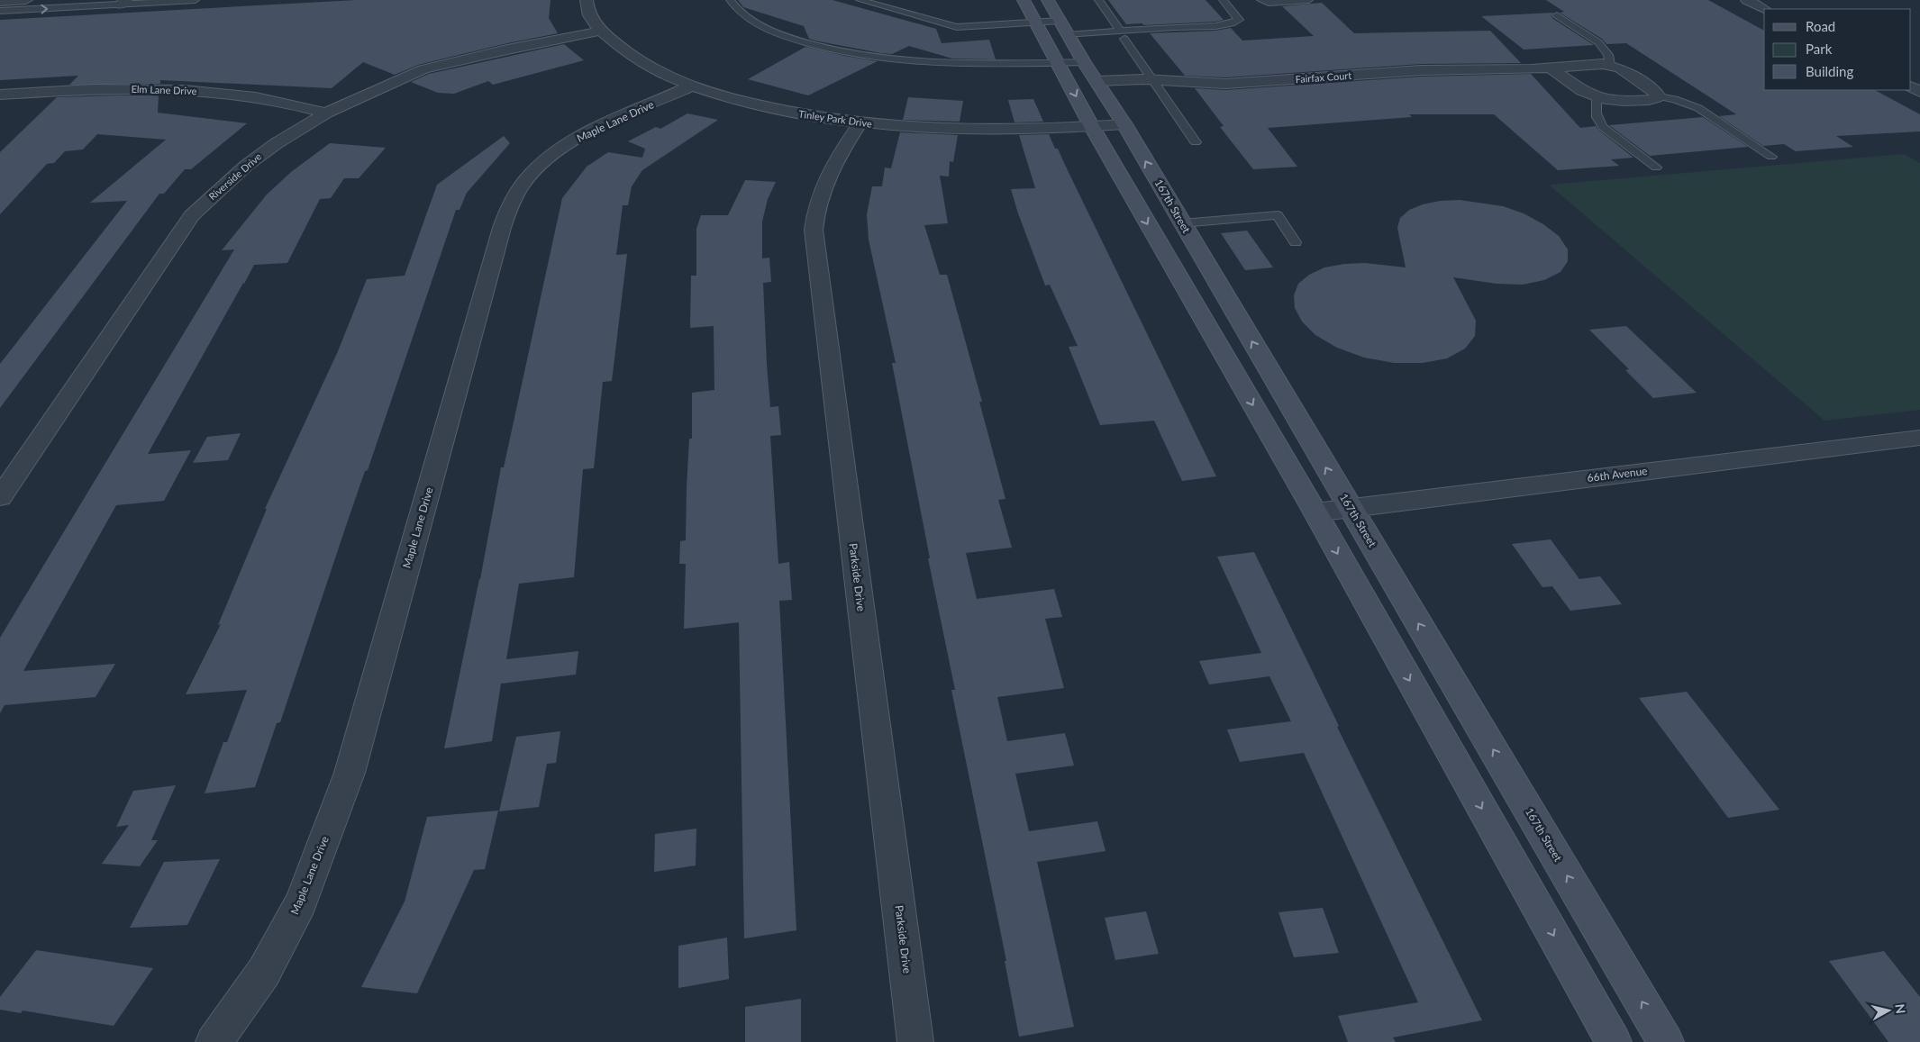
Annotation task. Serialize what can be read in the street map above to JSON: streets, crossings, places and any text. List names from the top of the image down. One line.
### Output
{"streets":{"main road":["167th Street"],"street":["Fairfax Court","Elm Lane Drive","Tinley Park Drive","Maple Lane Drive","Riverside Drive","66th Avenue","Parkside Drive"]},"crossings":[["Fairfax Court","167th Street"],["Elm Lane Drive","Riverside Drive"],["Tinley Park Drive","Maple Lane Drive"],["Tinley Park Drive","Riverside Drive"],["Tinley Park Drive","167th Street"],["Tinley Park Drive","Parkside Drive"],["167th Street","66th Avenue"]],"legend":["Road","Park","Building"],"north":"right"}
